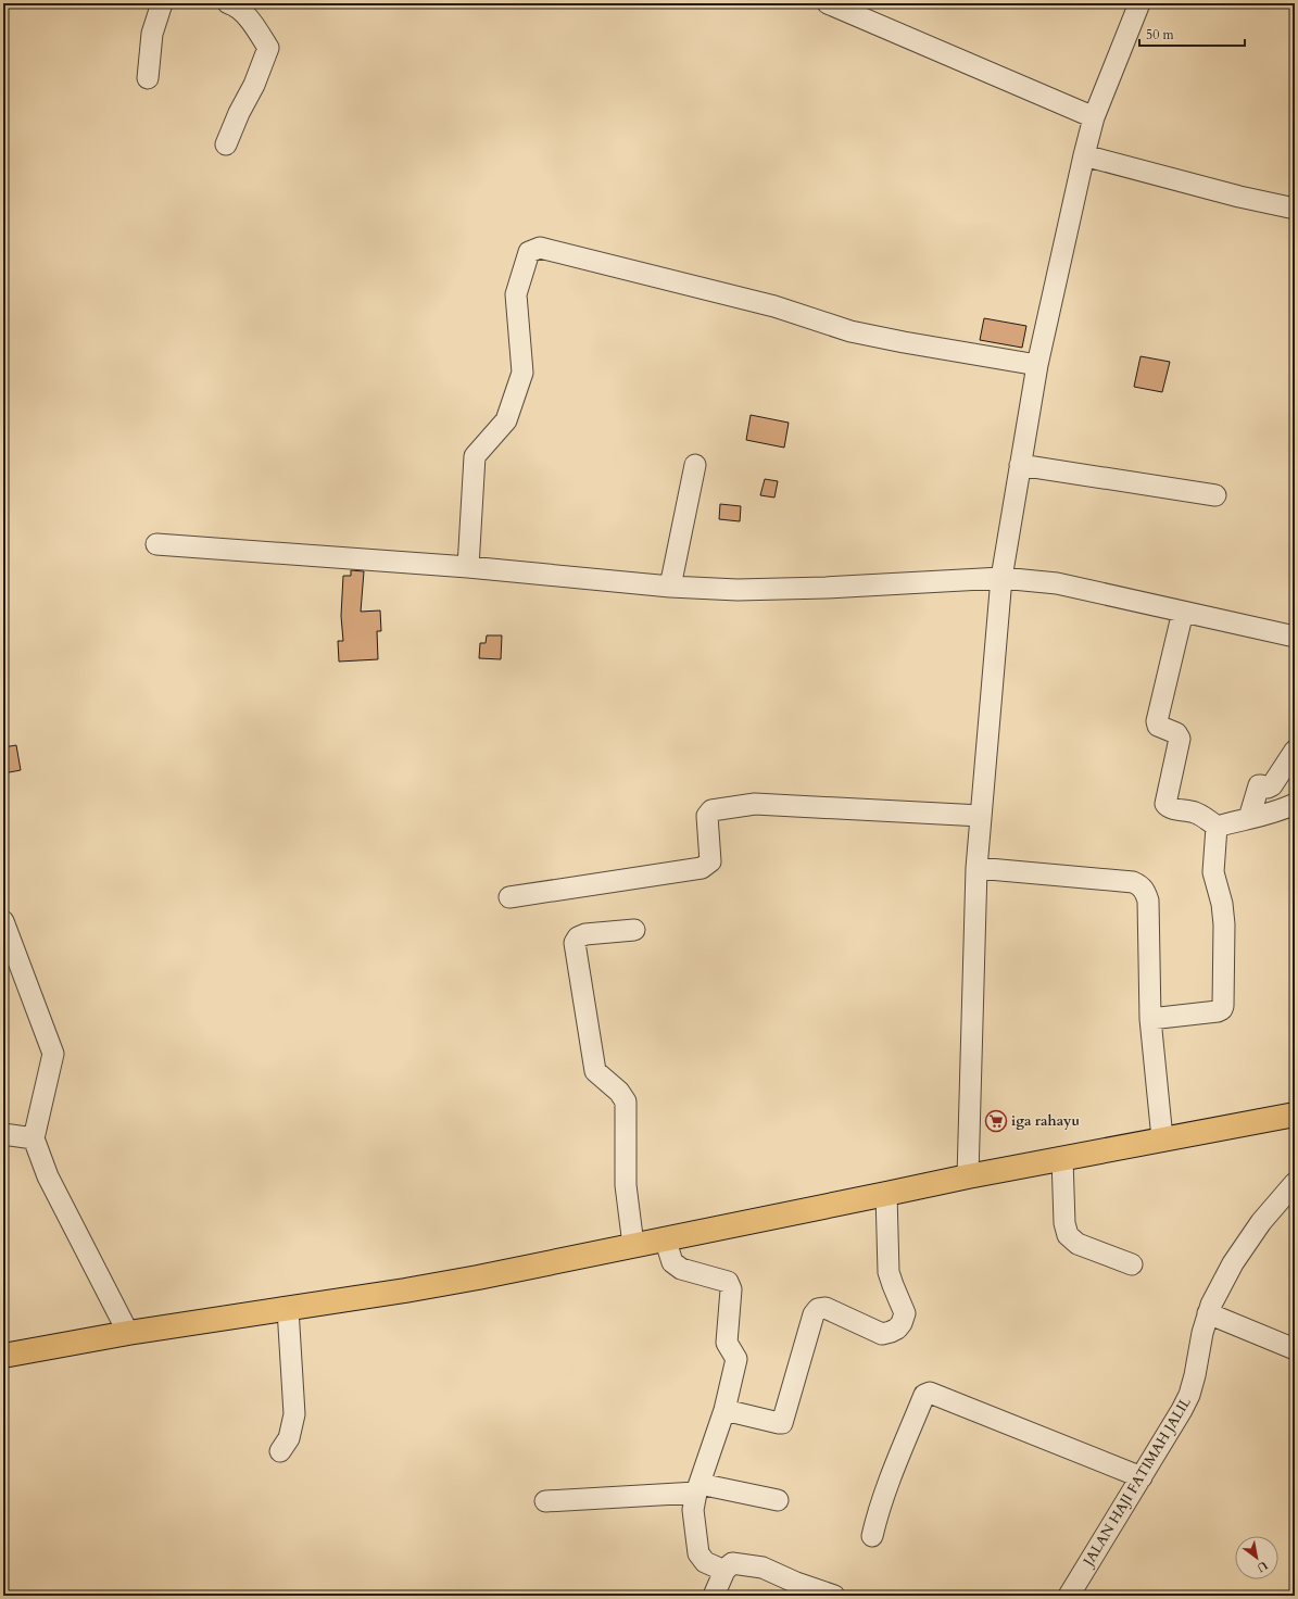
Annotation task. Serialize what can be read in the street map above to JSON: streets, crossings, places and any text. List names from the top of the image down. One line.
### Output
{"streets":{"street":["JALAN HAJI FATIMAH JALIL"]},"places":{"supermarket":["iga rahayu"]},"scale_bar":"50 m","north":"bottom right"}
